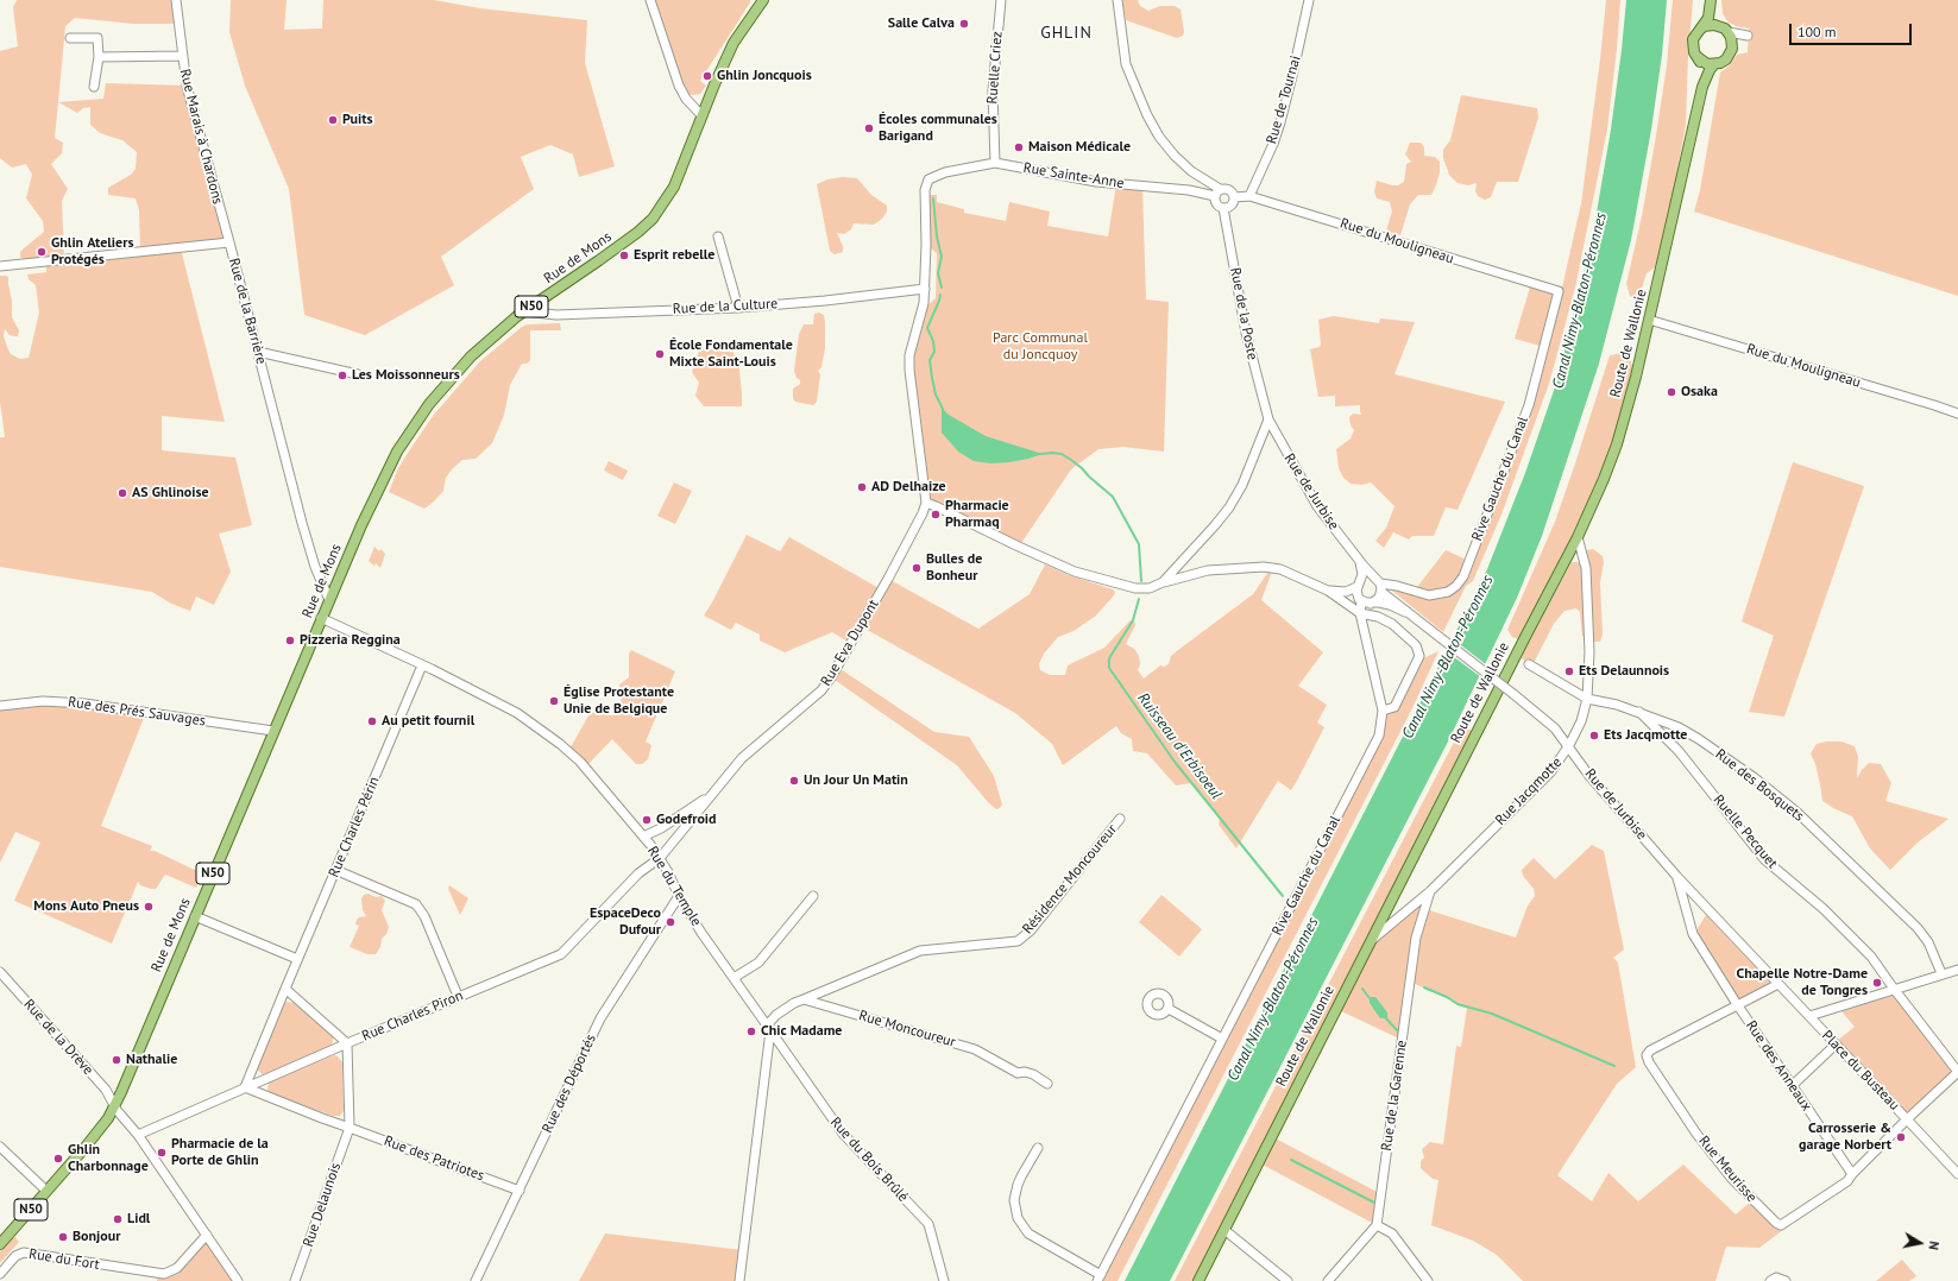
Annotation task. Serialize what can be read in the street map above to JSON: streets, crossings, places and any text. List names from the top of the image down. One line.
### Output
{"streets":{"main road":["Rue de Mons","N50","Route de Wallonie"],"street":["Ruelle Criez","Rue de Tournai","Rue Marais à Chardons","Rue Sainte-Anne","Rue du Mouligneau","Rue de la Culture","Rue de la Barrière","Rue de la Poste","Rive Gauche du Canal","Rue de Jurbise","Rue Eva Dupont","Rue des Prés Sauvages","Rue des Bosquets","Rue Jacqmotte","Rue Charles Périn","Ruelle Pecquet","Résidence Moncoureur","Rue du Temple","Rue Charles Piron","Rue Moncoureur","Rue de la Drève","Rue des Anneaux","Place du Busteau","Rue des Déportés","Rue de la Garenne","Rue des Patriotes","Rue du Bois Brûlé","Rue Meurisse","Rue Delaunois","Rue du Fort"]},"crossings":[["Ruelle Criez","Rue Sainte-Anne"],["Rue de Tournai","Rue du Mouligneau"],["Rue Marais à Chardons","Rue de la Barrière"],["Rue Sainte-Anne","Rue du Mouligneau"],["Rue Sainte-Anne","Rue de la Culture"],["Rue Sainte-Anne","Rue de la Poste"],["Rue du Mouligneau","Rue de la Poste"],["Rue du Mouligneau","Route de Wallonie"],["Rue du Mouligneau","Rive Gauche du Canal"],["Rue de Mons","Rue de la Culture"],["Rue de Mons","Rue de la Barrière"],["Rue de Mons","Rue des Prés Sauvages"],["Rue de Mons","Rue du Temple"],["Rue de Mons","Rue de la Drève"],["Rue de la Poste","Rue de Jurbise"],["Route de Wallonie","Rue Jacqmotte"],["Rive Gauche du Canal","Rue de Jurbise"],["Rue de Jurbise","Rue Jacqmotte"],["Rue de Jurbise","Rue des Anneaux"],["Rue de Jurbise","Place du Busteau"],["Rue Eva Dupont","Rue Charles Piron"],["Rue des Bosquets","Rue Jacqmotte"],["Rue des Bosquets","Ruelle Pecquet"],["Rue Jacqmotte","Rue de la Garenne"],["Rue Charles Périn","Rue du Temple"],["Rue Charles Périn","Rue Charles Piron"],["Rue Charles Périn","Rue des Patriotes"],["Ruelle Pecquet","Place du Busteau"],["Résidence Moncoureur","Rue Moncoureur"],["Rue du Temple","Rue Charles Piron"],["Rue du Temple","Rue des Déportés"],["Rue du Temple","Rue du Bois Brûlé"],["Rue Charles Piron","Rue de la Drève"],["Rue Charles Piron","Rue des Patriotes"],["Rue des Anneaux","Rue Meurisse"],["Place du Busteau","Rue Meurisse"],["Rue des Déportés","Rue des Patriotes"],["Rue des Patriotes","Rue Delaunois"]],"districts":["GHLIN"],"water":["Canal Nimy-Blaton-Péronnes","Ruisseau d'Erbisoeul"],"parks":["Parc Communal du Joncquoy"],"places":["Salle Calva","Ghlin Joncquois","Puits","Écoles communales Barigand","Maison Médicale","Ghlin Ateliers Protégés","Esprit rebelle","École Fondamentale Mixte Saint-Louis","Les Moissonneurs","Osaka","AD Delhaize","AS Ghlinoise","Pharmacie Pharmaq","Bulles de Bonheur","Pizzeria Reggina","Ets Delaunnois","Église Protestante Unie de Belgique","Au petit fournil","Ets Jacqmotte","Un Jour Un Matin","Godefroid","Mons Auto Pneus","EspaceDeco Dufour","Chapelle Notre-Dame de Tongres","Chic Madame","Nathalie","Carrosserie & garage Norbert","Pharmacie de la Porte de Ghlin","Ghlin Charbonnage","Lidl","Bonjour"],"scale_bar":"100 m","north":"right"}
